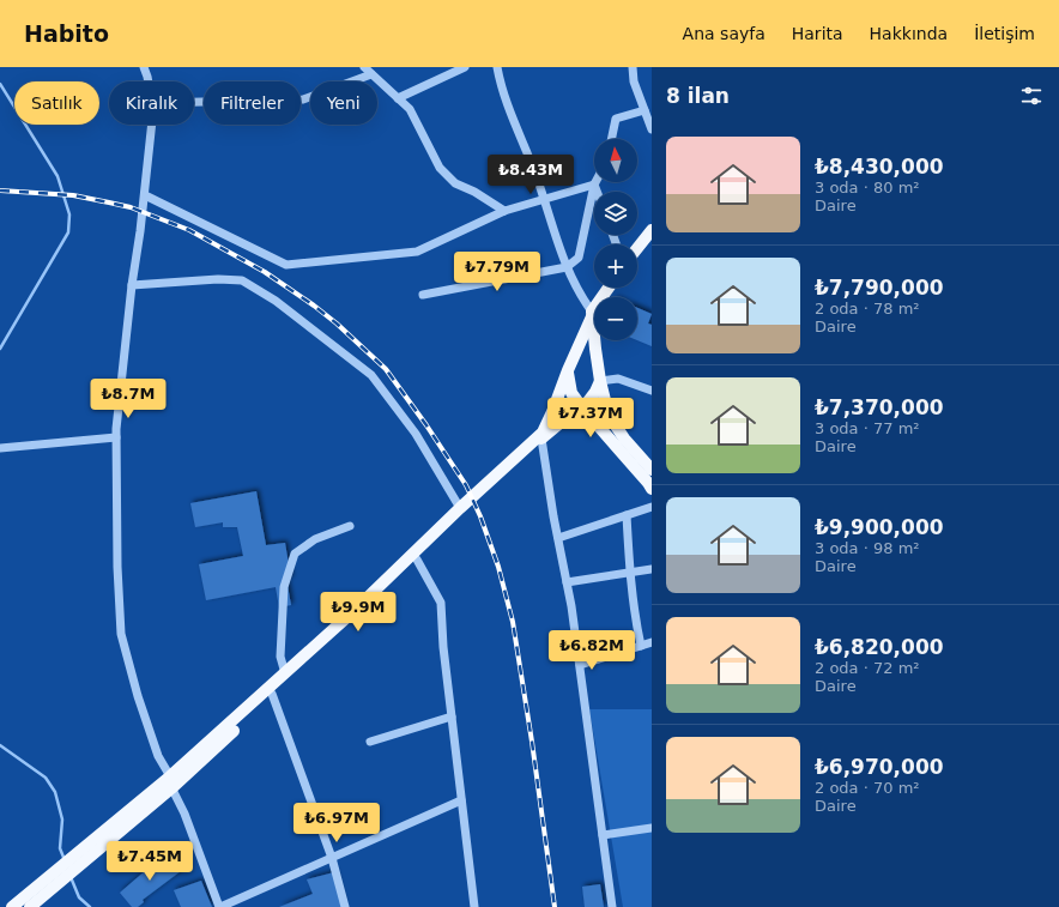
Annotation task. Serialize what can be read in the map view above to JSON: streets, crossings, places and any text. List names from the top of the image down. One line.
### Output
{"north":"top","page":{"header":"Habito","nav":["Ana sayfa","Harita","Hakkında","İletişim"],"heading":"8 ilan","chip":["Satılık","Kiralık","Filtreler","Yeni"],"list":[{"name":"₺8,430,000","note":"3 oda · 80 m² · Daire"},{"name":"₺7,790,000","note":"2 oda · 78 m² · Daire"},{"name":"₺7,370,000","note":"3 oda · 77 m² · Daire"},{"name":"₺9,900,000","note":"3 oda · 98 m² · Daire"},{"name":"₺6,820,000","note":"2 oda · 72 m² · Daire"},{"name":"₺6,970,000","note":"2 oda · 70 m² · Daire"}],"map_buttons":["+","−"],"price":["₺8.43M","₺7.79M","₺8.7M","₺7.37M","₺9.9M","₺6.82M","₺6.97M","₺7.45M"]}}
